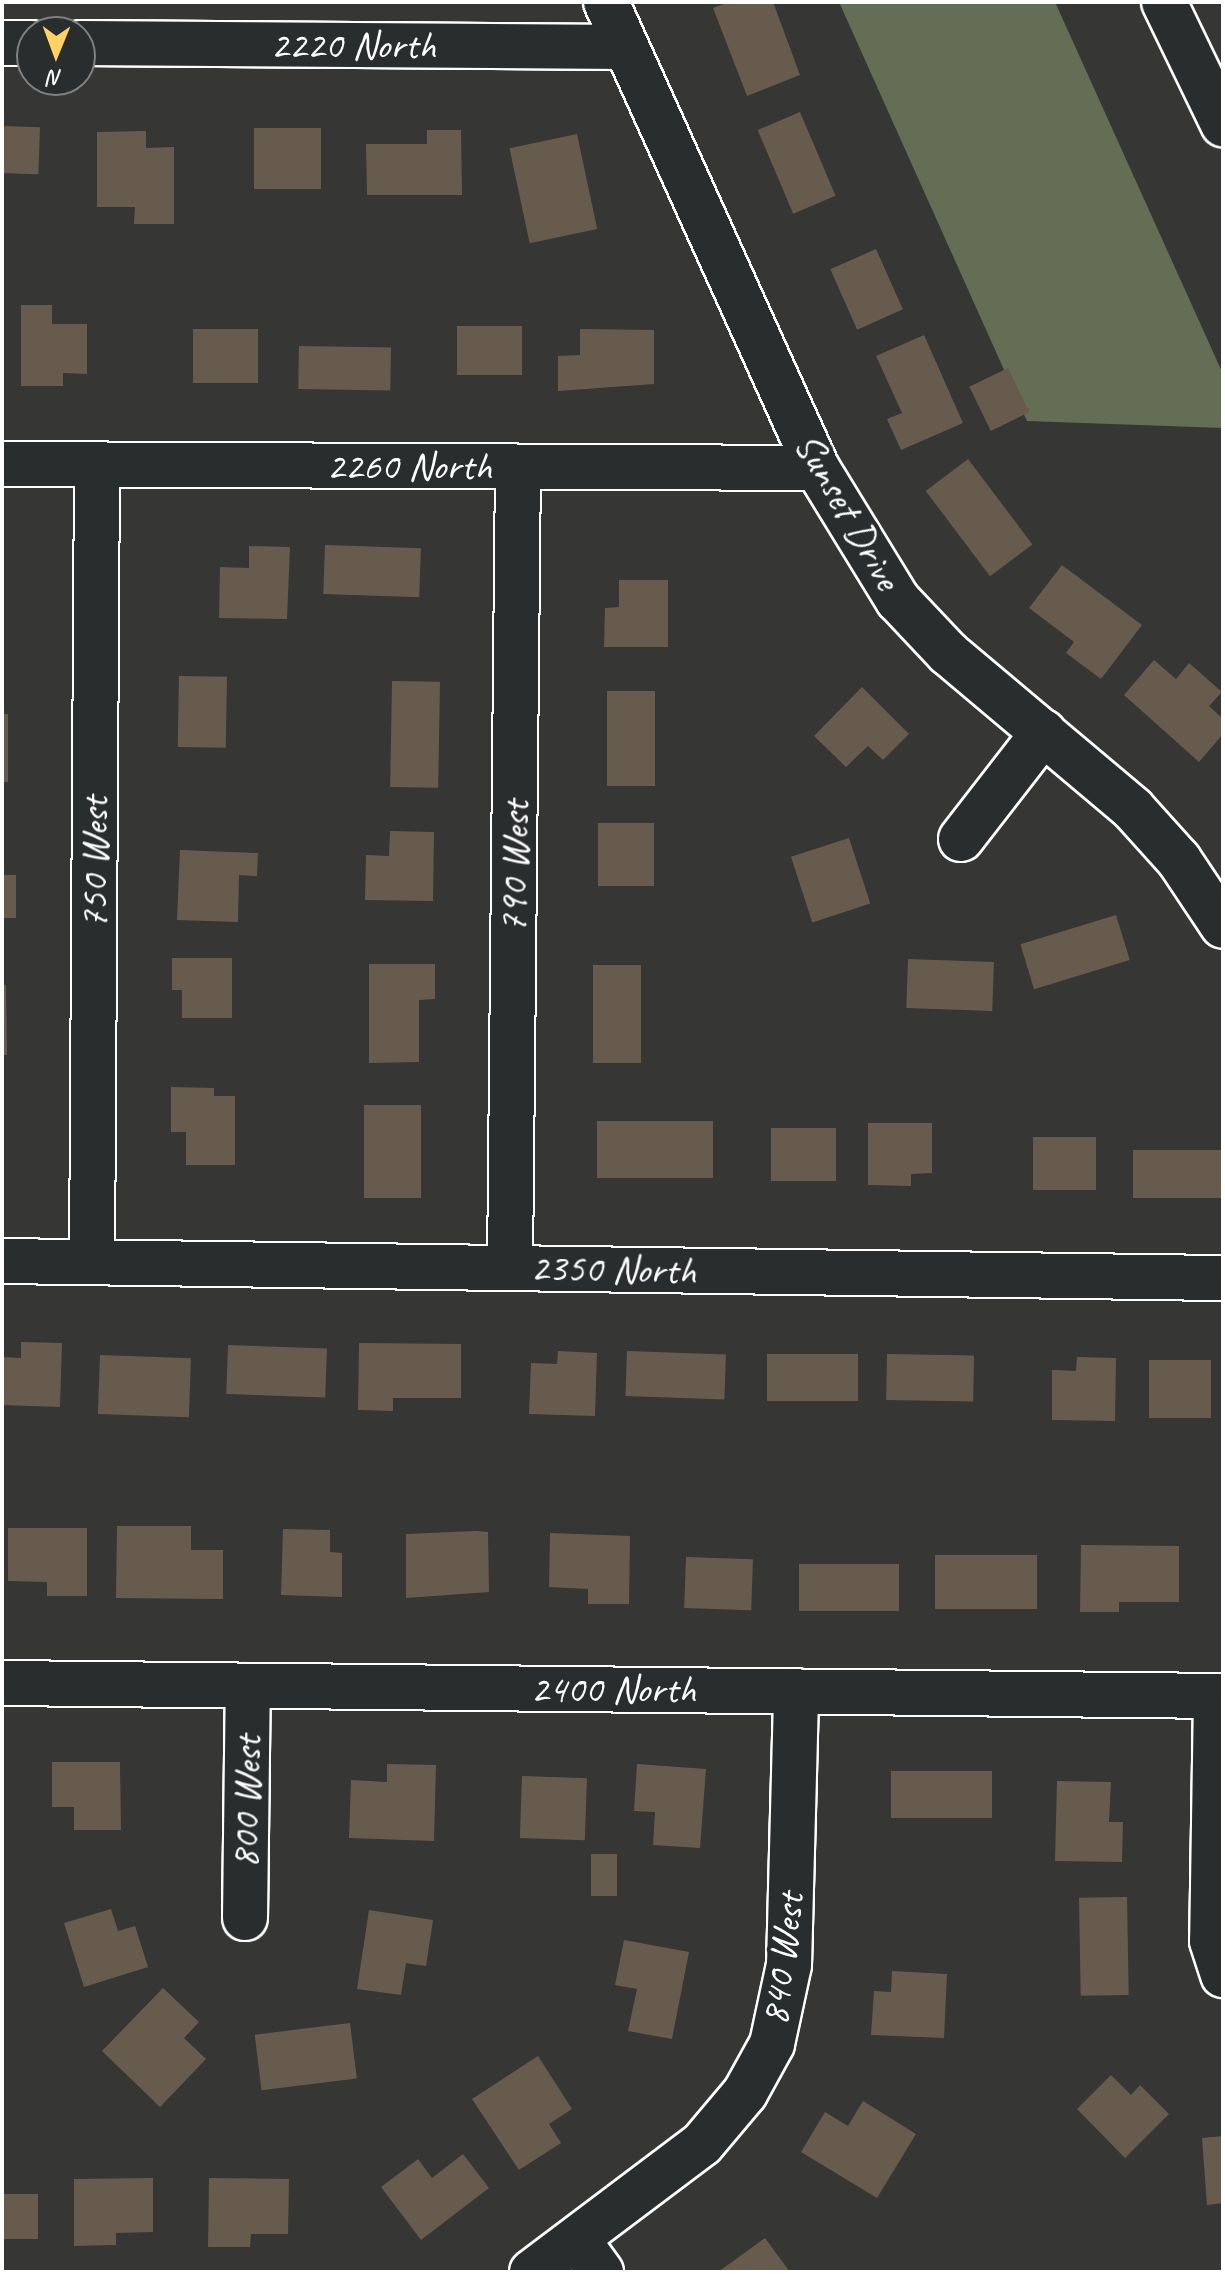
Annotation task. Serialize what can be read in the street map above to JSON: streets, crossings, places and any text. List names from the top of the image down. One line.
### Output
{"streets":{"street":["2220 North","2260 North","Sunset Drive","750 West","790 West","2350 North","2400 North","800 West","840 West"]},"crossings":[["2220 North","Sunset Drive"],["2260 North","Sunset Drive"],["2260 North","750 West"],["2260 North","790 West"],["750 West","2350 North"],["790 West","2350 North"],["2400 North","800 West"],["2400 North","840 West"]],"north":"bottom"}
